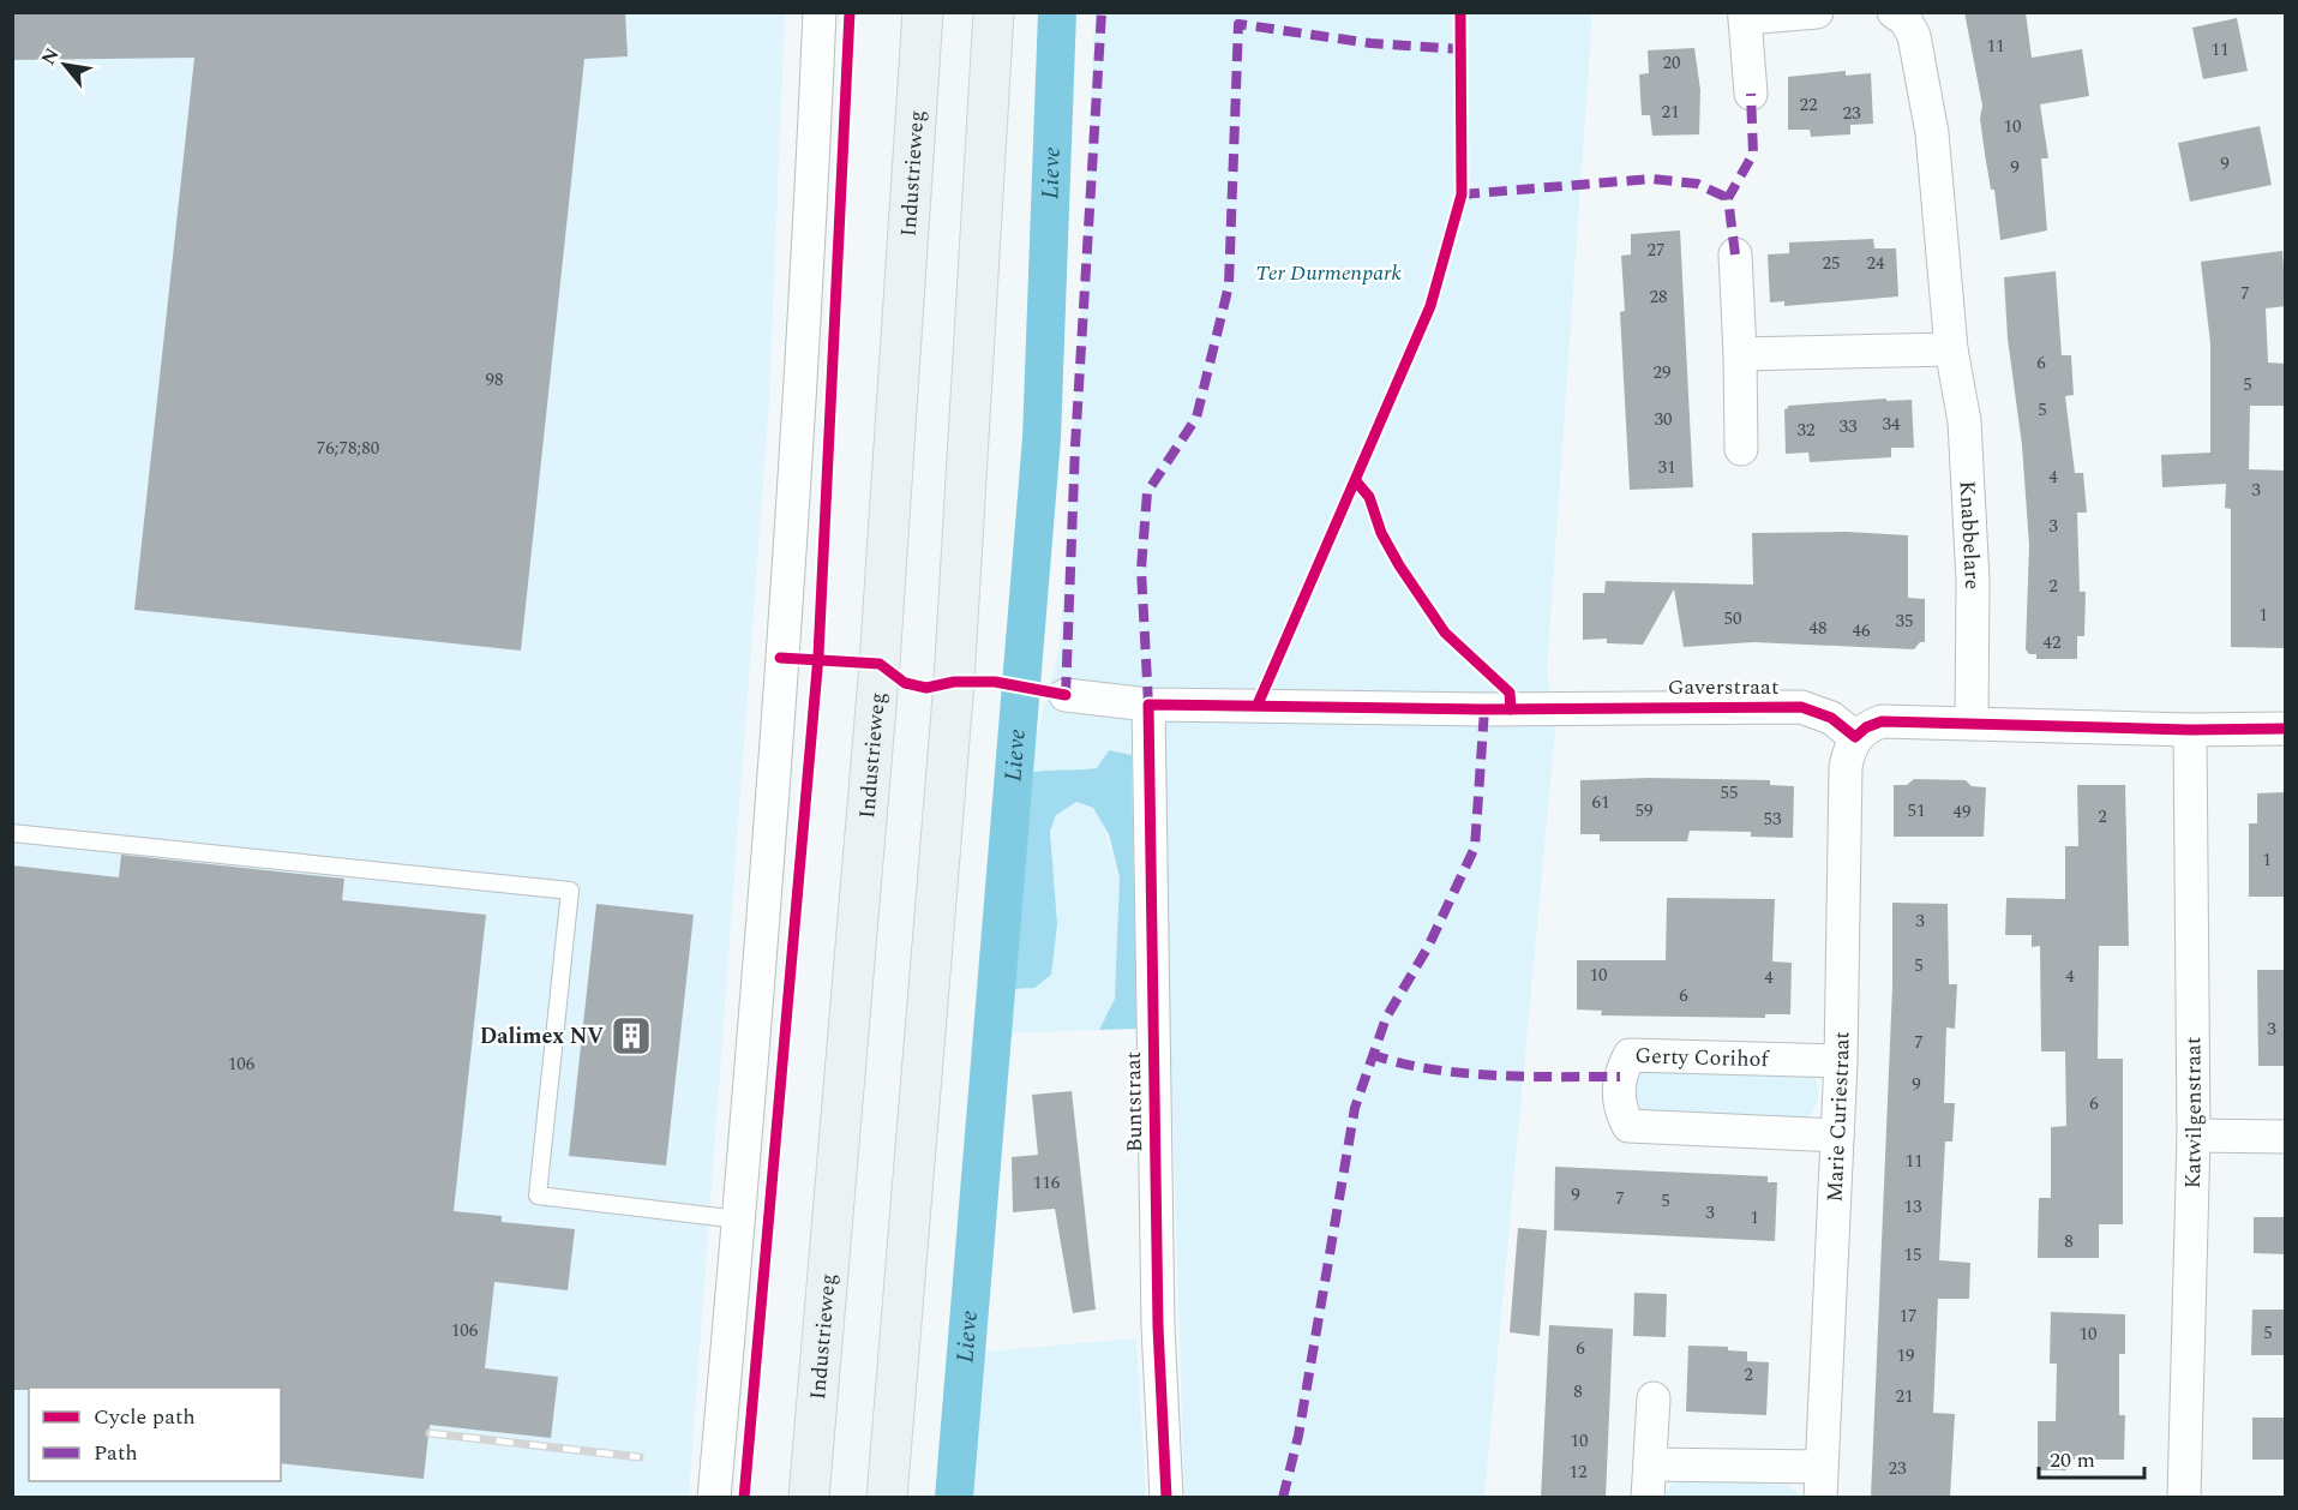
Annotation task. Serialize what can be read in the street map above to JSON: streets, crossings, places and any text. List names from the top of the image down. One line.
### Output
{"streets":{"highway":["Industrieweg"],"street":["Knabbelare","Gaverstraat","Gerty Corihof","Buntstraat","Katwilgenstraat","Marie Curiestraat"]},"crossings":[["Gaverstraat","Buntstraat"],["Gaverstraat","Marie Curiestraat"],["Gerty Corihof","Marie Curiestraat"]],"water":["Lieve"],"parks":["Ter Durmenpark"],"places":{"building":["Dalimex NV"]},"house_numbers":["11","11","20","22","21","23","10","9","9","27","25","24","7","28","6","29","98","5","5","30","34","33","32","76;78;80","31","4","3","3","2","1","50","35","48","46","42","55","61","59","51","49","2","53","1","3","5","10","4","4","6","3","7","106","9","6","11","116","9","7","5","13","3","1","8","15","17","106","5","10","6","19","2","8","21","10","23","12"],"legend":["Cycle path","Path"],"scale_bar":"20 m","north":"top left"}
